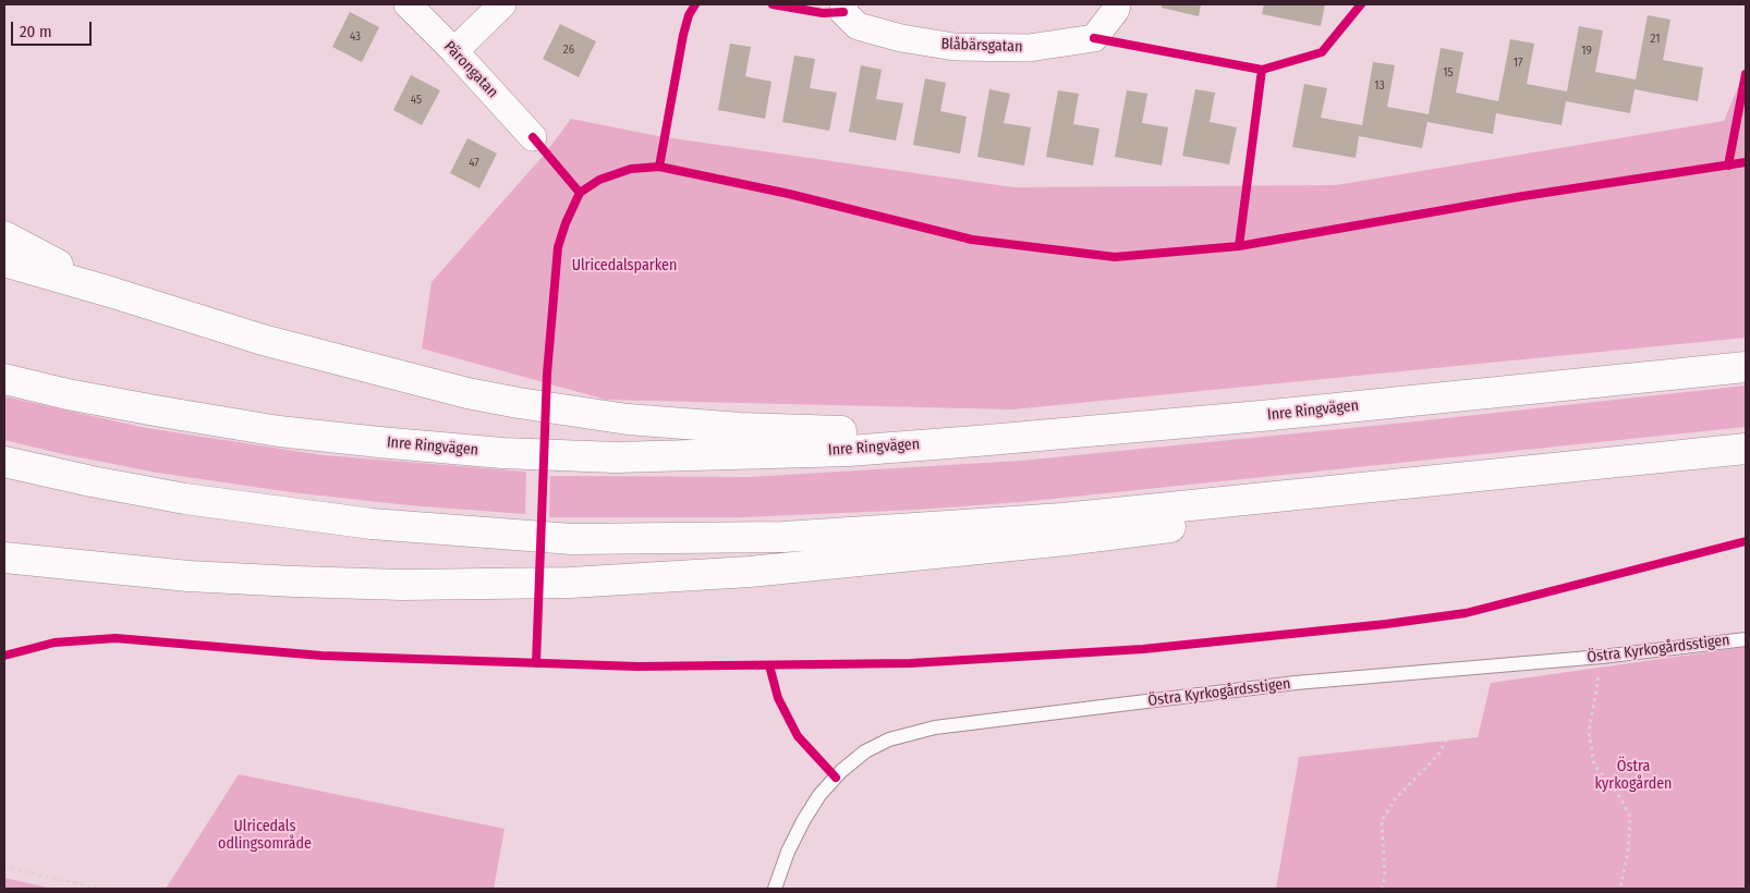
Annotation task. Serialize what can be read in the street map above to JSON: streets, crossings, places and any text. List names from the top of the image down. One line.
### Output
{"streets":{"highway":["Inre Ringvägen"],"street":["Blåbärsgatan","Pärongatan"],"lane":["Östra Kyrkogårdsstigen"]},"parks":["Ulricedalsparken","Östra kyrkogården","Ulricedals odlingsområde"],"house_numbers":["43","21","26","19","17","15","13","45","47"],"scale_bar":"20 m"}
